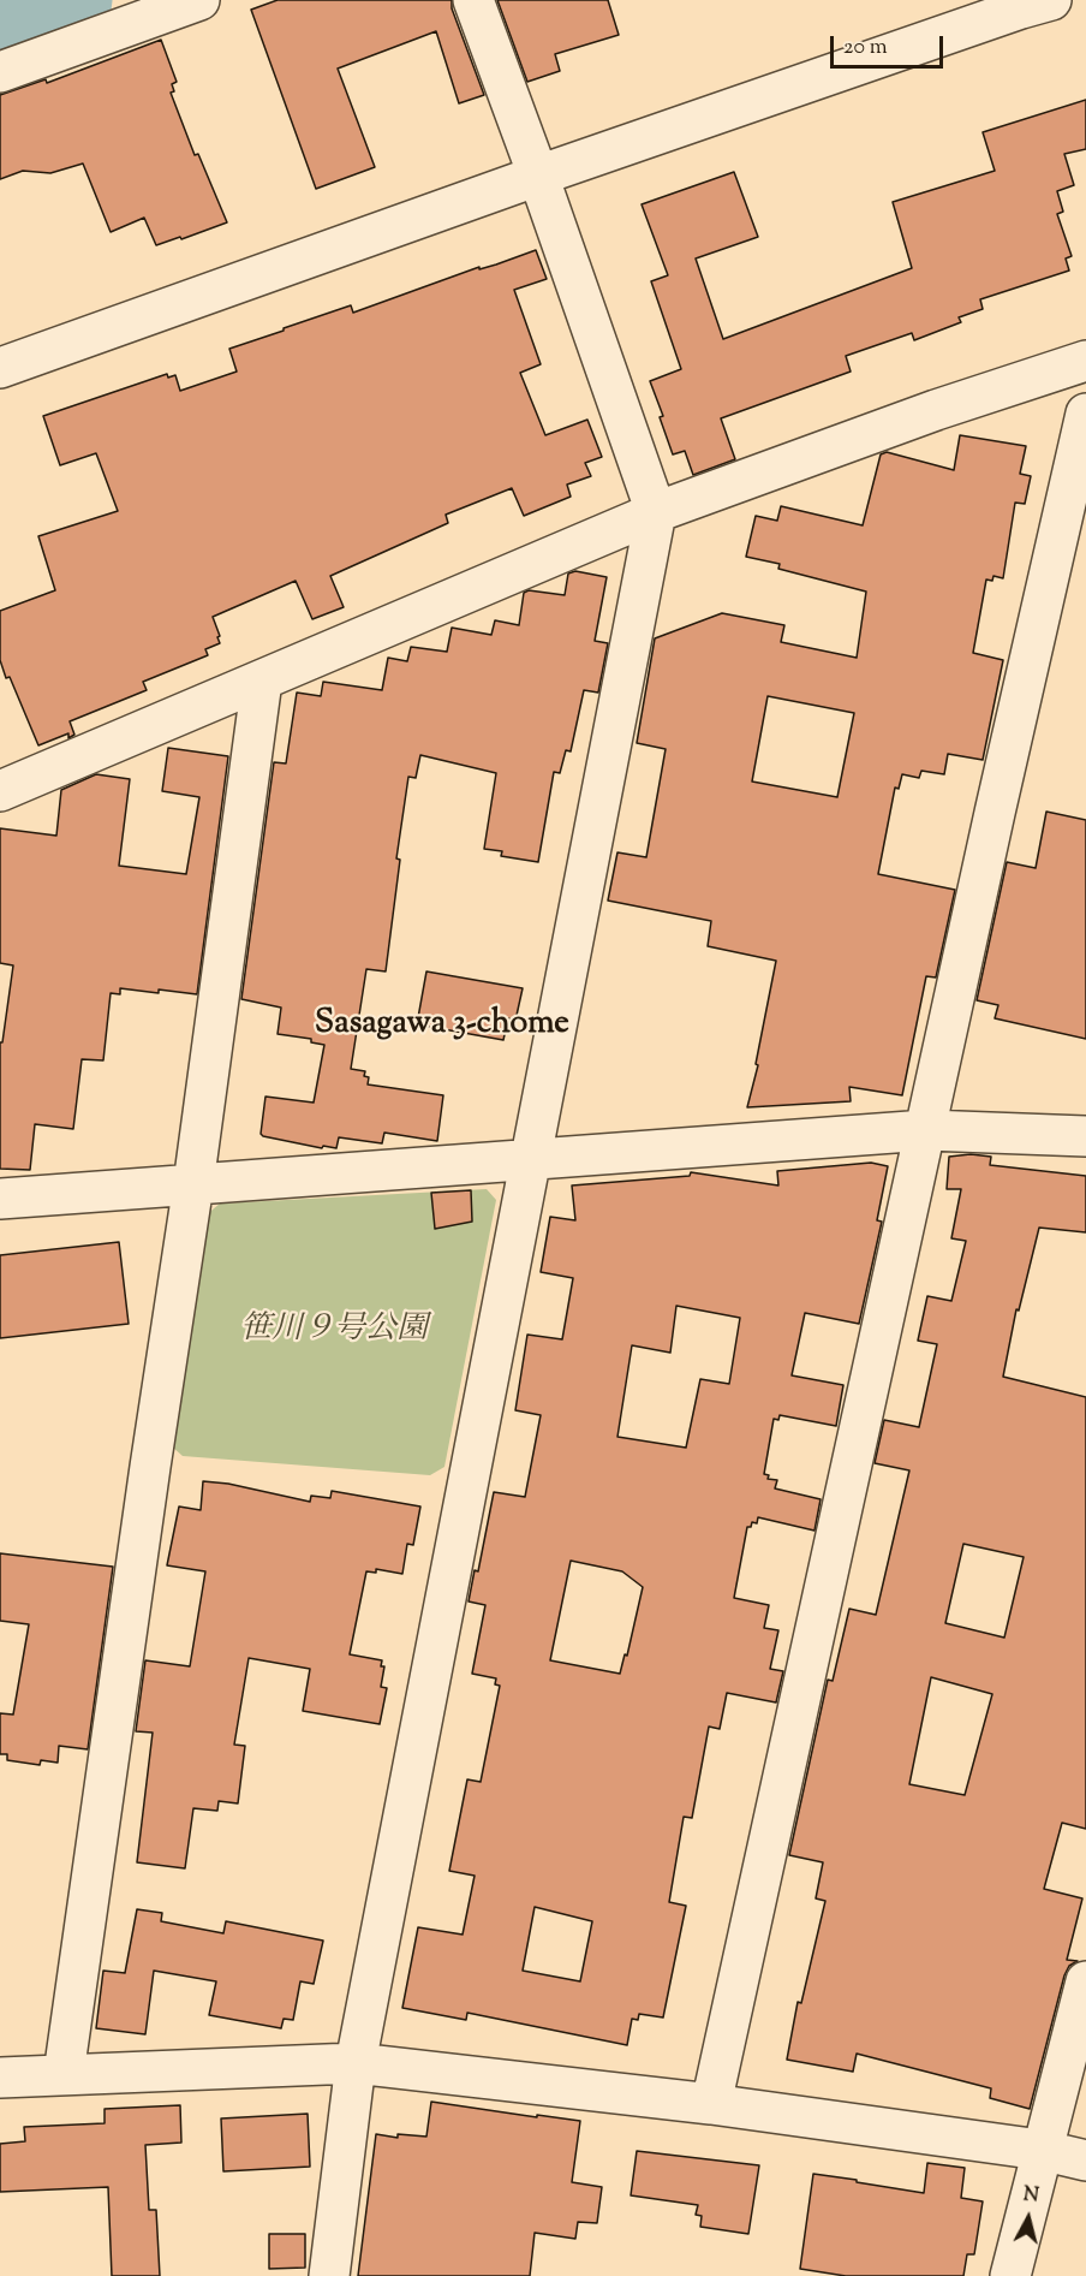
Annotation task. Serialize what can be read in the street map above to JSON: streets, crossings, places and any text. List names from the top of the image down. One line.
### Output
{"districts":["Sasagawa 3-chome"],"parks":["笹川９号公園"],"scale_bar":"20 m","north":"top"}
